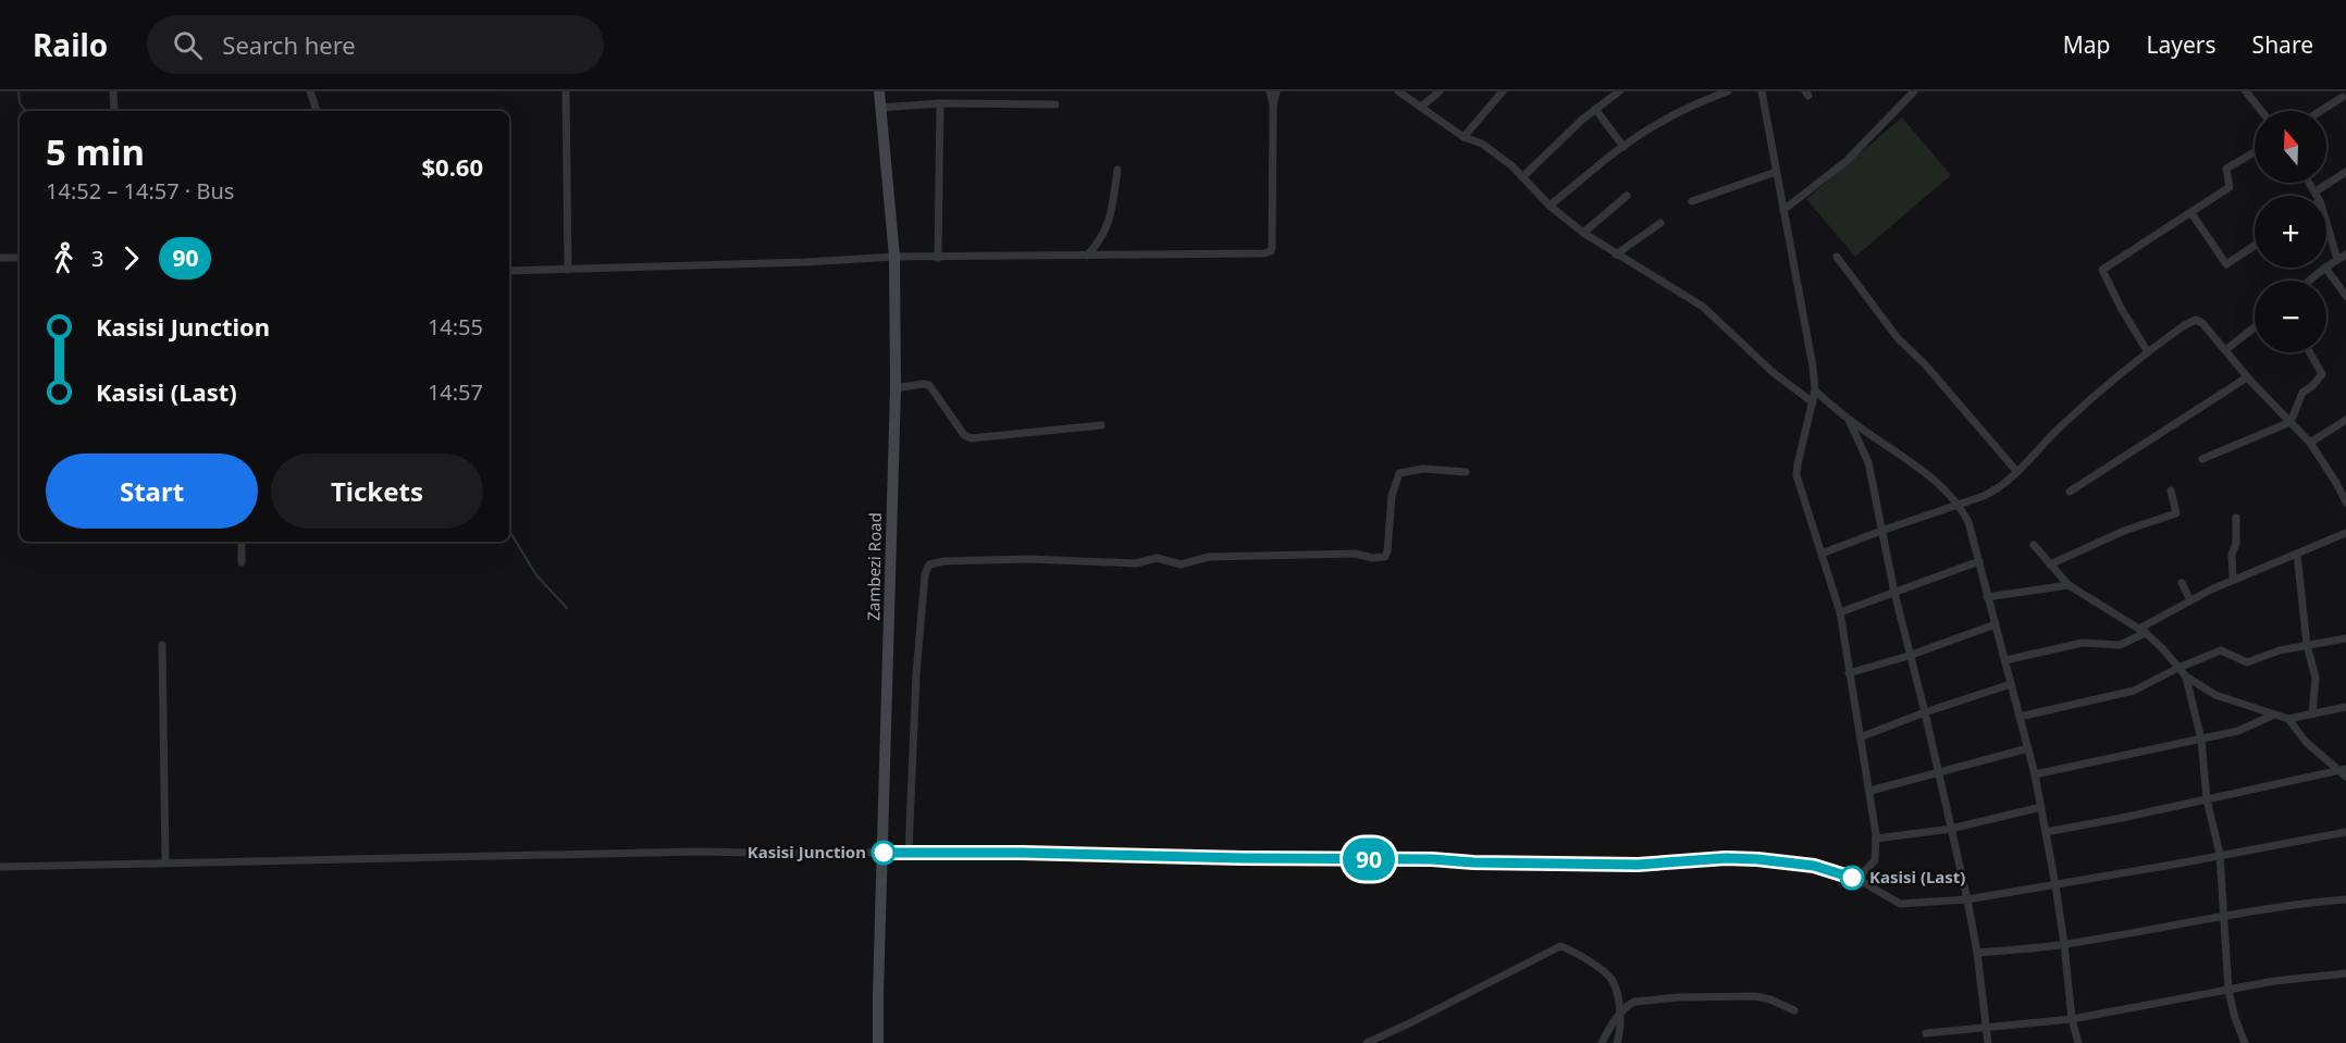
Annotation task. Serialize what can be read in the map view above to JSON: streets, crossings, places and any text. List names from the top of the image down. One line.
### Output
{"streets":{"main road":["Zambezi Road"]},"places":["Kasisi Junction","Kasisi (Last)"],"lines":["bus line 90"],"north":"top","page":{"header":"Railo","search":"Search here","nav":["Map","Layers","Share"],"on_map":"90","map_buttons":["+","−"],"heading":["5 min","14:52 – 14:57 · Bus","$0.60"],"legs":["3","90"],"list":[{"name":"Kasisi Junction","value":"14:55"},{"name":"Kasisi (Last)","value":"14:57"}],"buttons":["Start","Tickets"]}}
